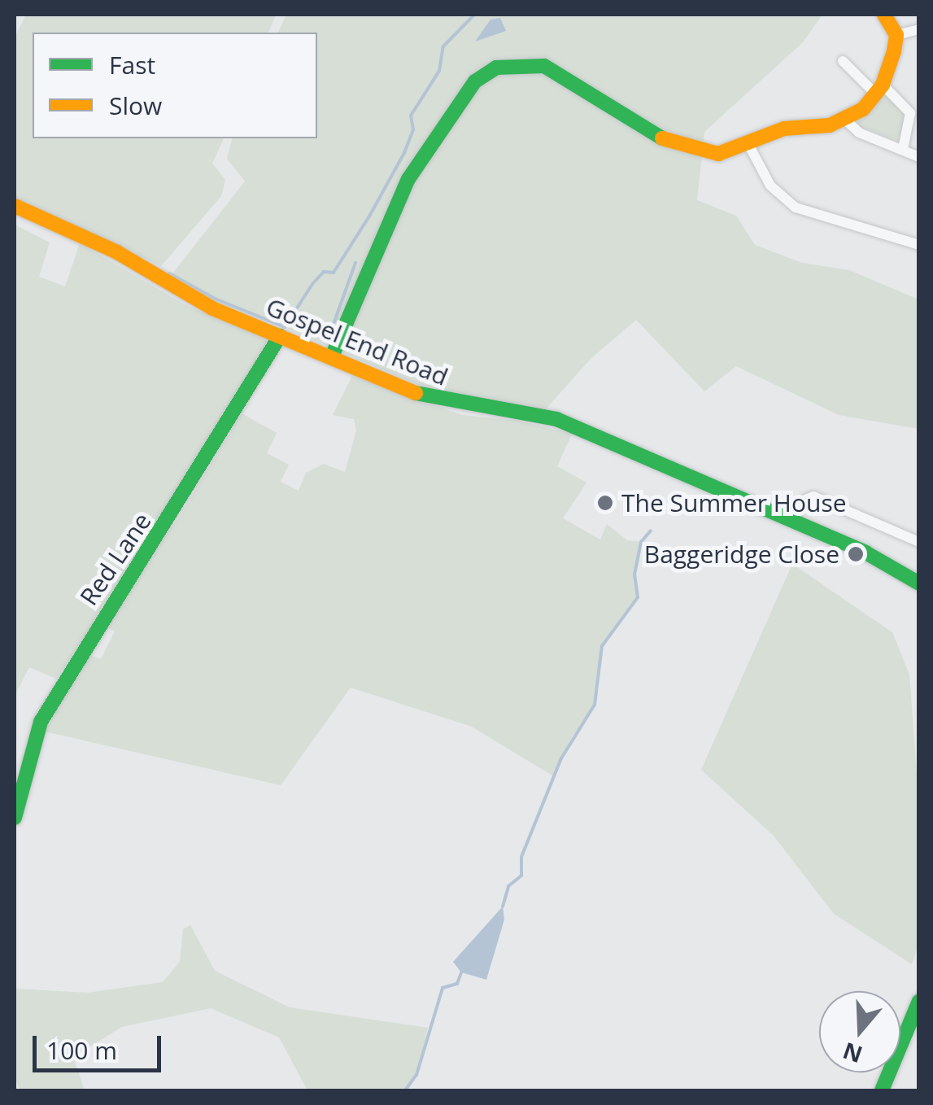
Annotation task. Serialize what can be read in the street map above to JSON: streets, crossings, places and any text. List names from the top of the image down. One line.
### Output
{"streets":{"street":["Gospel End Road","Red Lane"]},"crossings":[["Gospel End Road","Red Lane"]],"places":["The Summer House","Baggeridge Close"],"legend":["Fast","Slow"],"scale_bar":"100 m","north":"bottom"}
